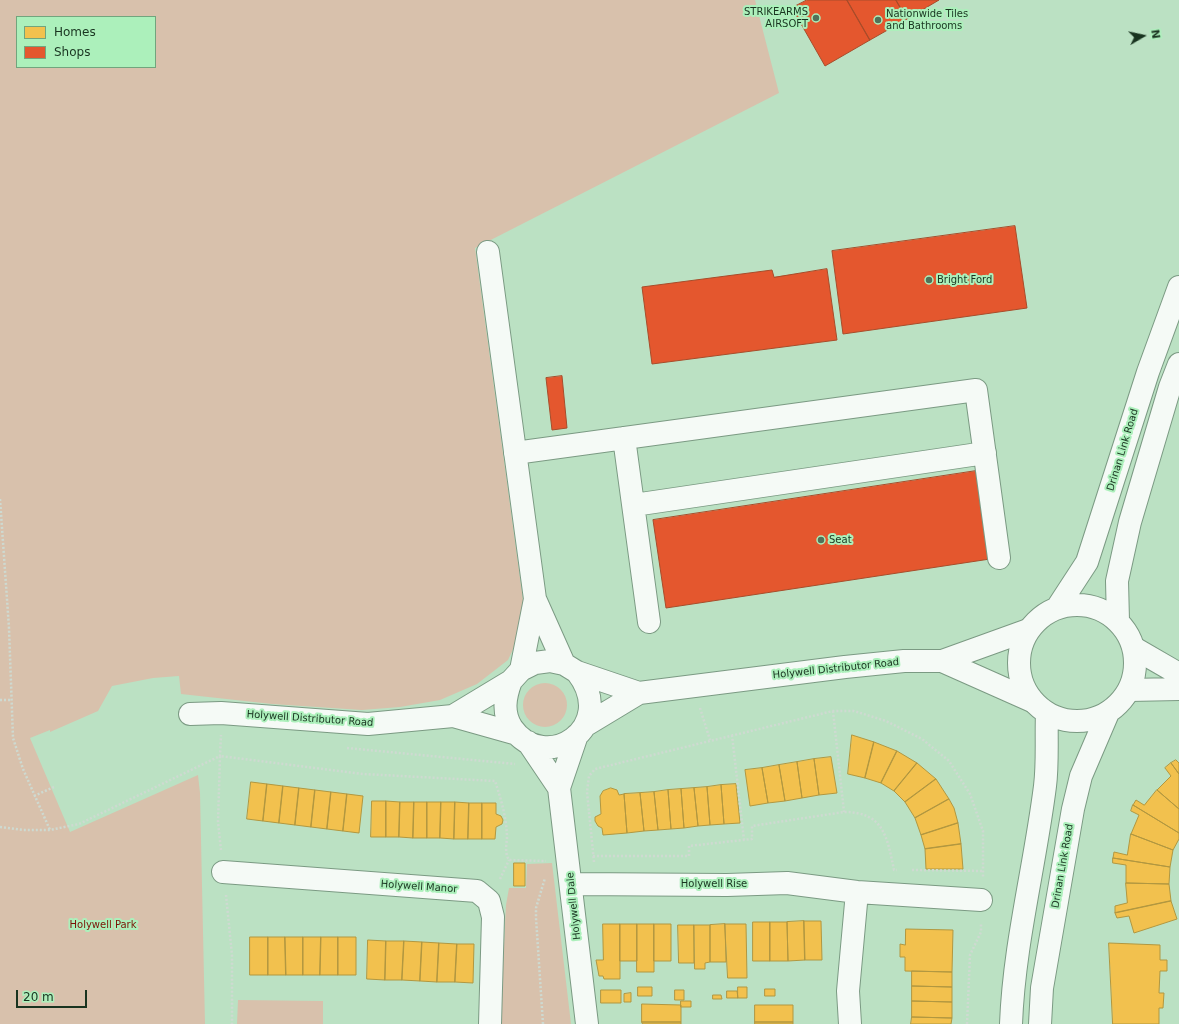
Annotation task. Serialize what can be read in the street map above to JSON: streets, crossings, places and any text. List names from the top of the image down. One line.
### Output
{"streets":{"street":["Drinan Link Road","Holywell Distributor Road","Holywell Rise","Holywell Manor","Holywell Dale"]},"crossings":[["Drinan Link Road","Holywell Distributor Road"],["Holywell Distributor Road","Holywell Dale"],["Holywell Rise","Holywell Dale"]],"parks":["Holywell Park"],"places":["STRIKEARMS AIRSOFT","Nationwide Tiles and Bathrooms","Bright Ford","Seat"],"legend":["Homes","Shops"],"scale_bar":"20 m","north":"right"}
